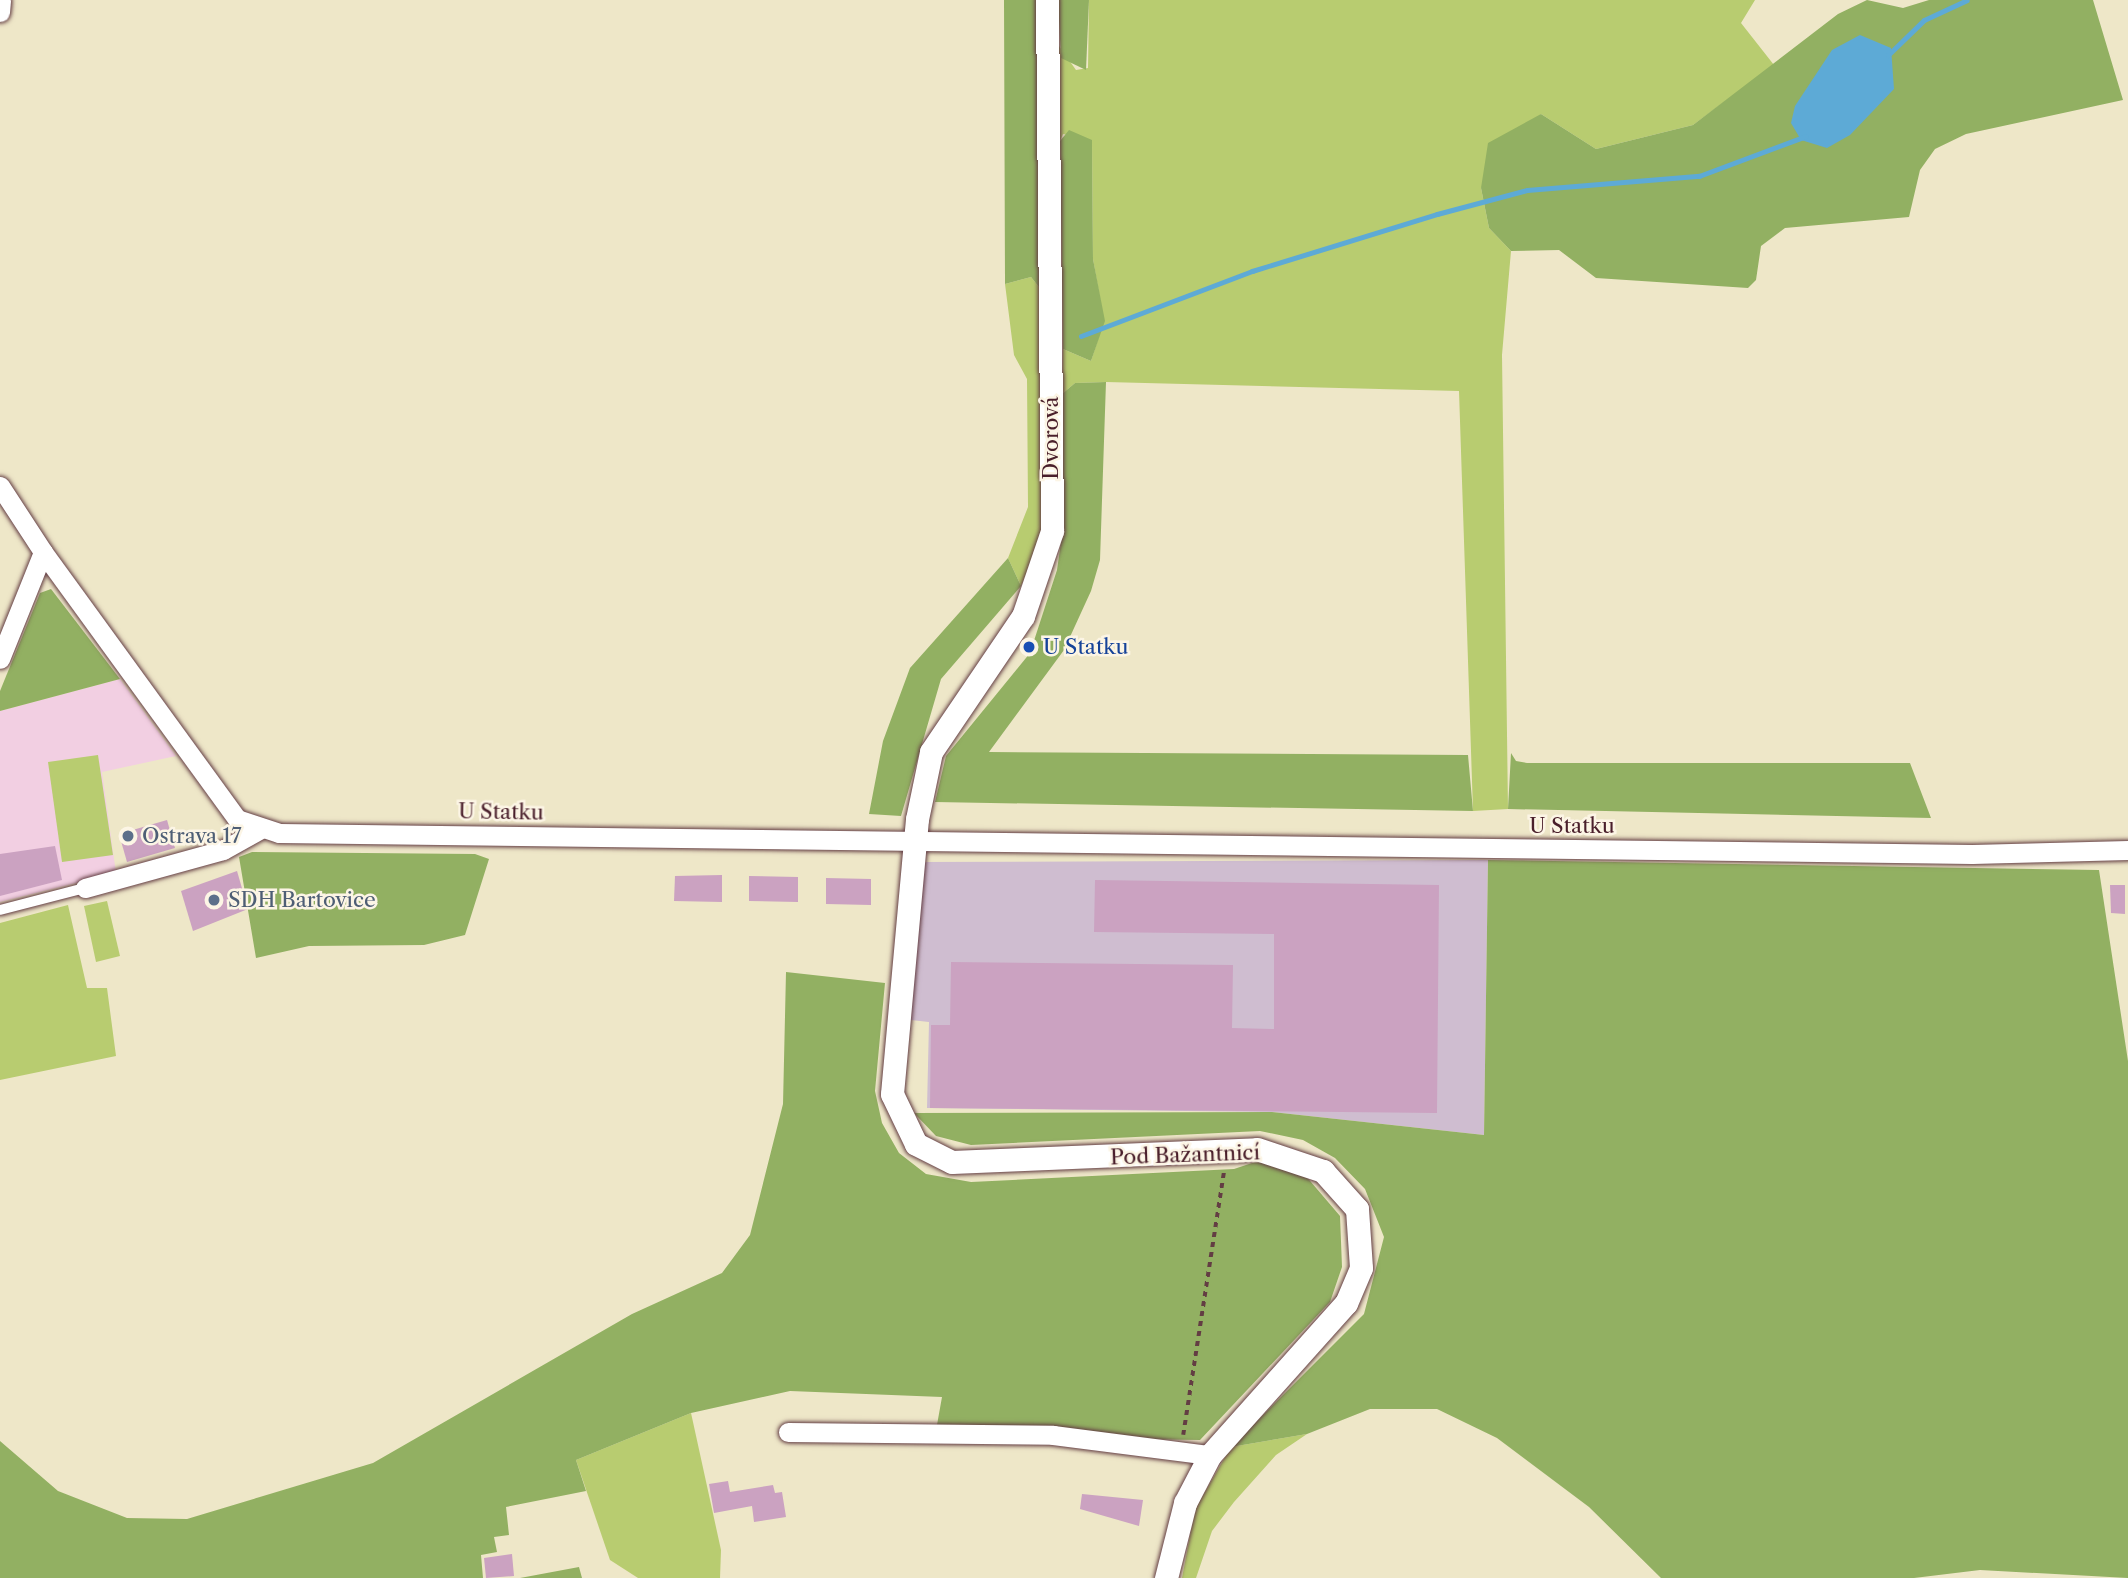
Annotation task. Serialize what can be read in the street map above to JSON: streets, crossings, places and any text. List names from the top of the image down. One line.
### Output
{"streets":{"street":["Dvorová","U Statku","Pod Bažantnicí"]},"crossings":[["Dvorová","U Statku"],["Dvorová","Pod Bažantnicí"],["U Statku","Pod Bažantnicí"]],"places":["U Statku","Ostrava 17","SDH Bartovice"]}
